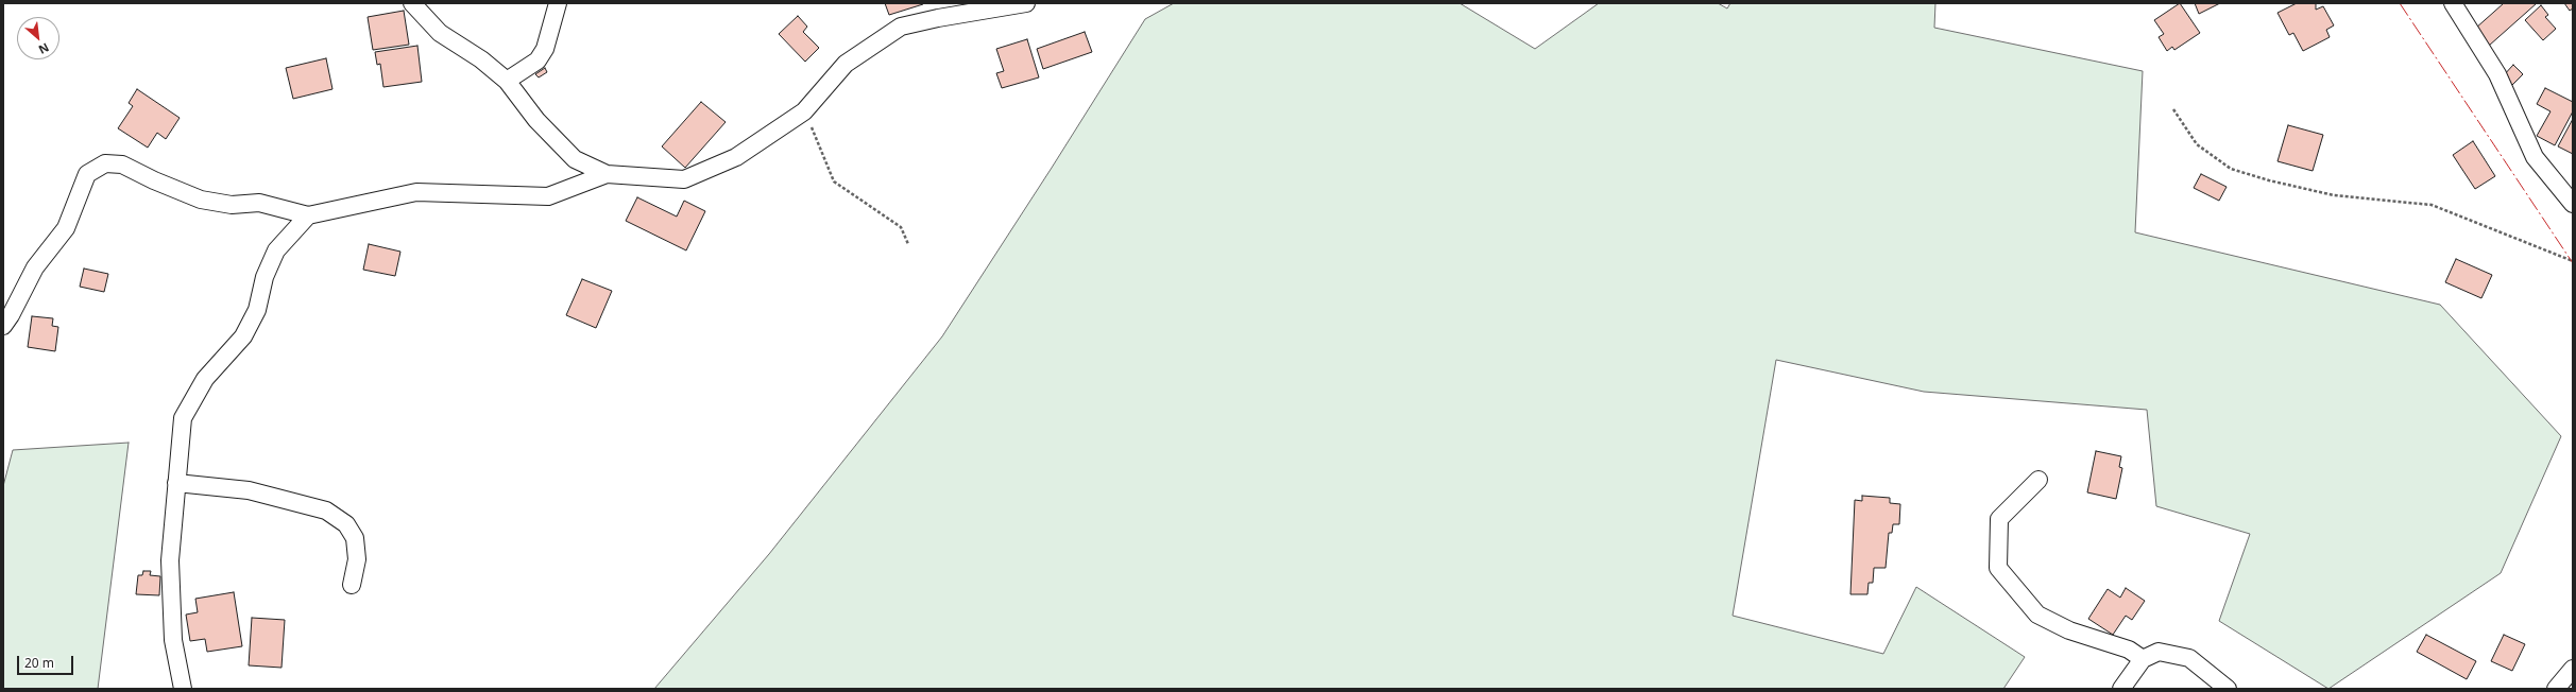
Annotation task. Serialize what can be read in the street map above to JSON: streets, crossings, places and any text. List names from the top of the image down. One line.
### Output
{"scale_bar":"20 m","north":"bottom right"}
